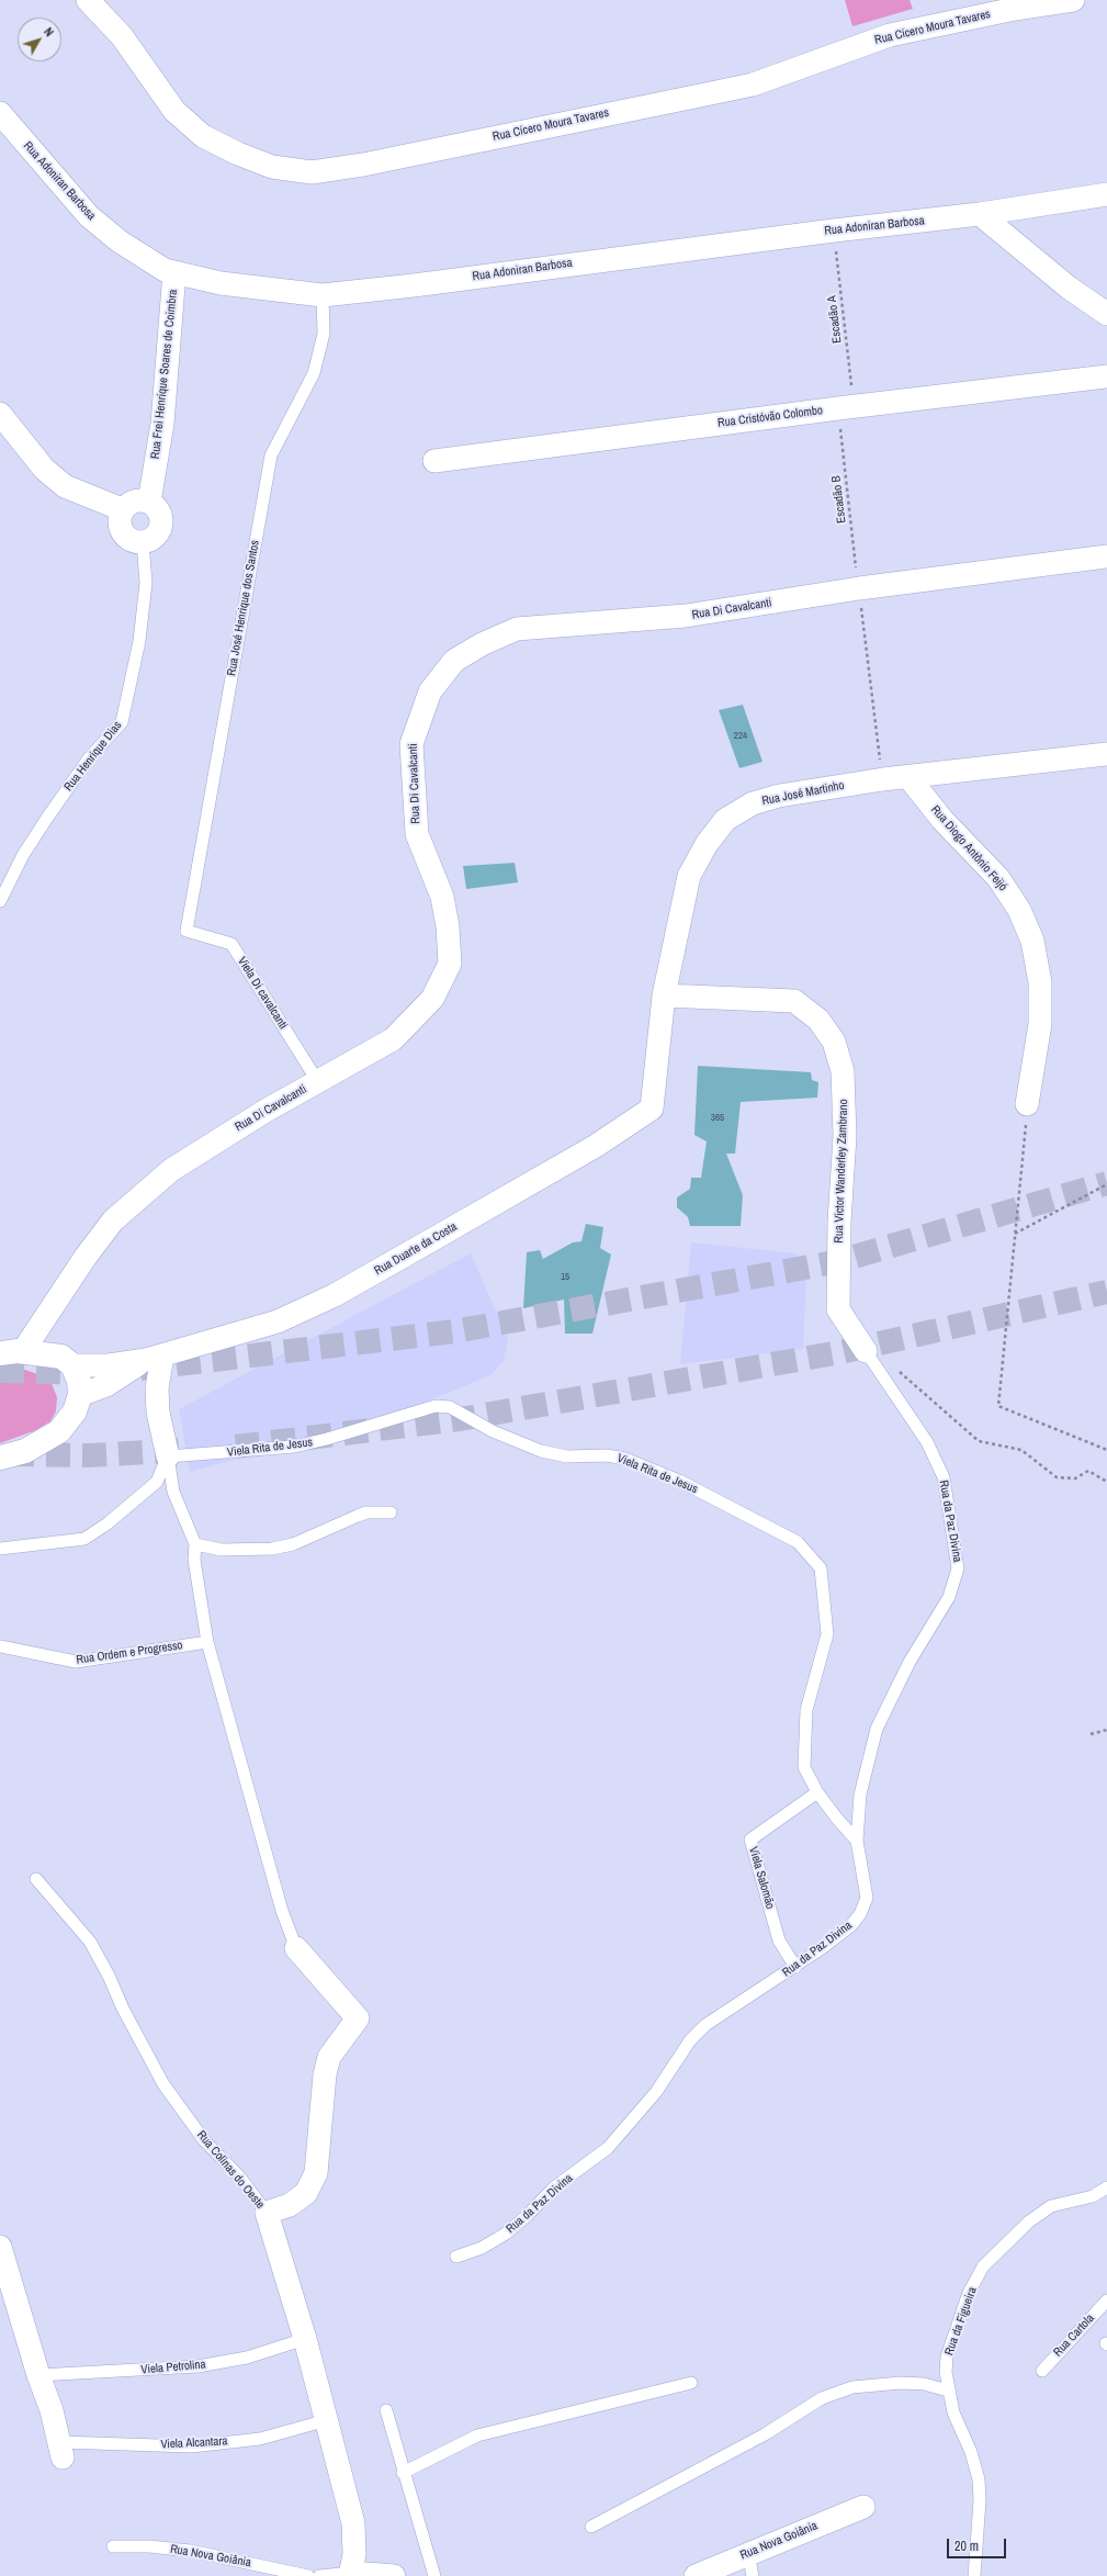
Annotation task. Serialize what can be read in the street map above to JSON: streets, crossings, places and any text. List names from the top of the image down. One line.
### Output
{"streets":{"street":["Rua Cícero Moura Tavares","Rua Adoniran Barbosa","Rua Frei Henrique Soares de Coimbra","Rua Cristóvão Colombo","Rua Di Cavalcanti","Rua José Martinho","Rua Diogo Antônio Feijó","Rua Victor Wanderley Zambrano","Rua Duarte da Costa","Rua Colinas do Oeste","Rua Nova Goiânia"],"lane":["Rua José Henrique dos Santos","Rua Henrique Dias","Viela Di cavalcanti","Viela Rita de Jesus","Rua da Paz Divina","Rua Ordem e Progresso","Viela Salomão","Rua da Figueira","Rua Cartola","Viela Petrolina","Viela Alcantara"],"path":["Escadão A","Escadão B"]},"crossings":[["Rua Adoniran Barbosa","Escadão A"],["Rua Adoniran Barbosa","Rua Frei Henrique Soares de Coimbra"],["Rua Adoniran Barbosa","Rua José Henrique dos Santos"],["Escadão A","Rua Cristóvão Colombo"],["Escadão A","Escadão B"],["Rua Frei Henrique Soares de Coimbra","Rua Henrique Dias"],["Rua Cristóvão Colombo","Escadão B"],["Escadão B","Rua Di Cavalcanti"],["Escadão B","Rua José Martinho"],["Rua José Henrique dos Santos","Viela Di cavalcanti"],["Rua Di Cavalcanti","Viela Di cavalcanti"],["Rua José Martinho","Rua Diogo Antônio Feijó"],["Rua José Martinho","Rua Victor Wanderley Zambrano"],["Rua José Martinho","Rua Duarte da Costa"],["Rua Victor Wanderley Zambrano","Rua da Paz Divina"],["Viela Rita de Jesus","Rua da Paz Divina"],["Viela Rita de Jesus","Viela Salomão"],["Rua da Paz Divina","Viela Salomão"],["Rua Colinas do Oeste","Viela Petrolina"],["Rua Colinas do Oeste","Viela Alcantara"]],"house_numbers":["224","365","15"],"scale_bar":"20 m","north":"top right"}
